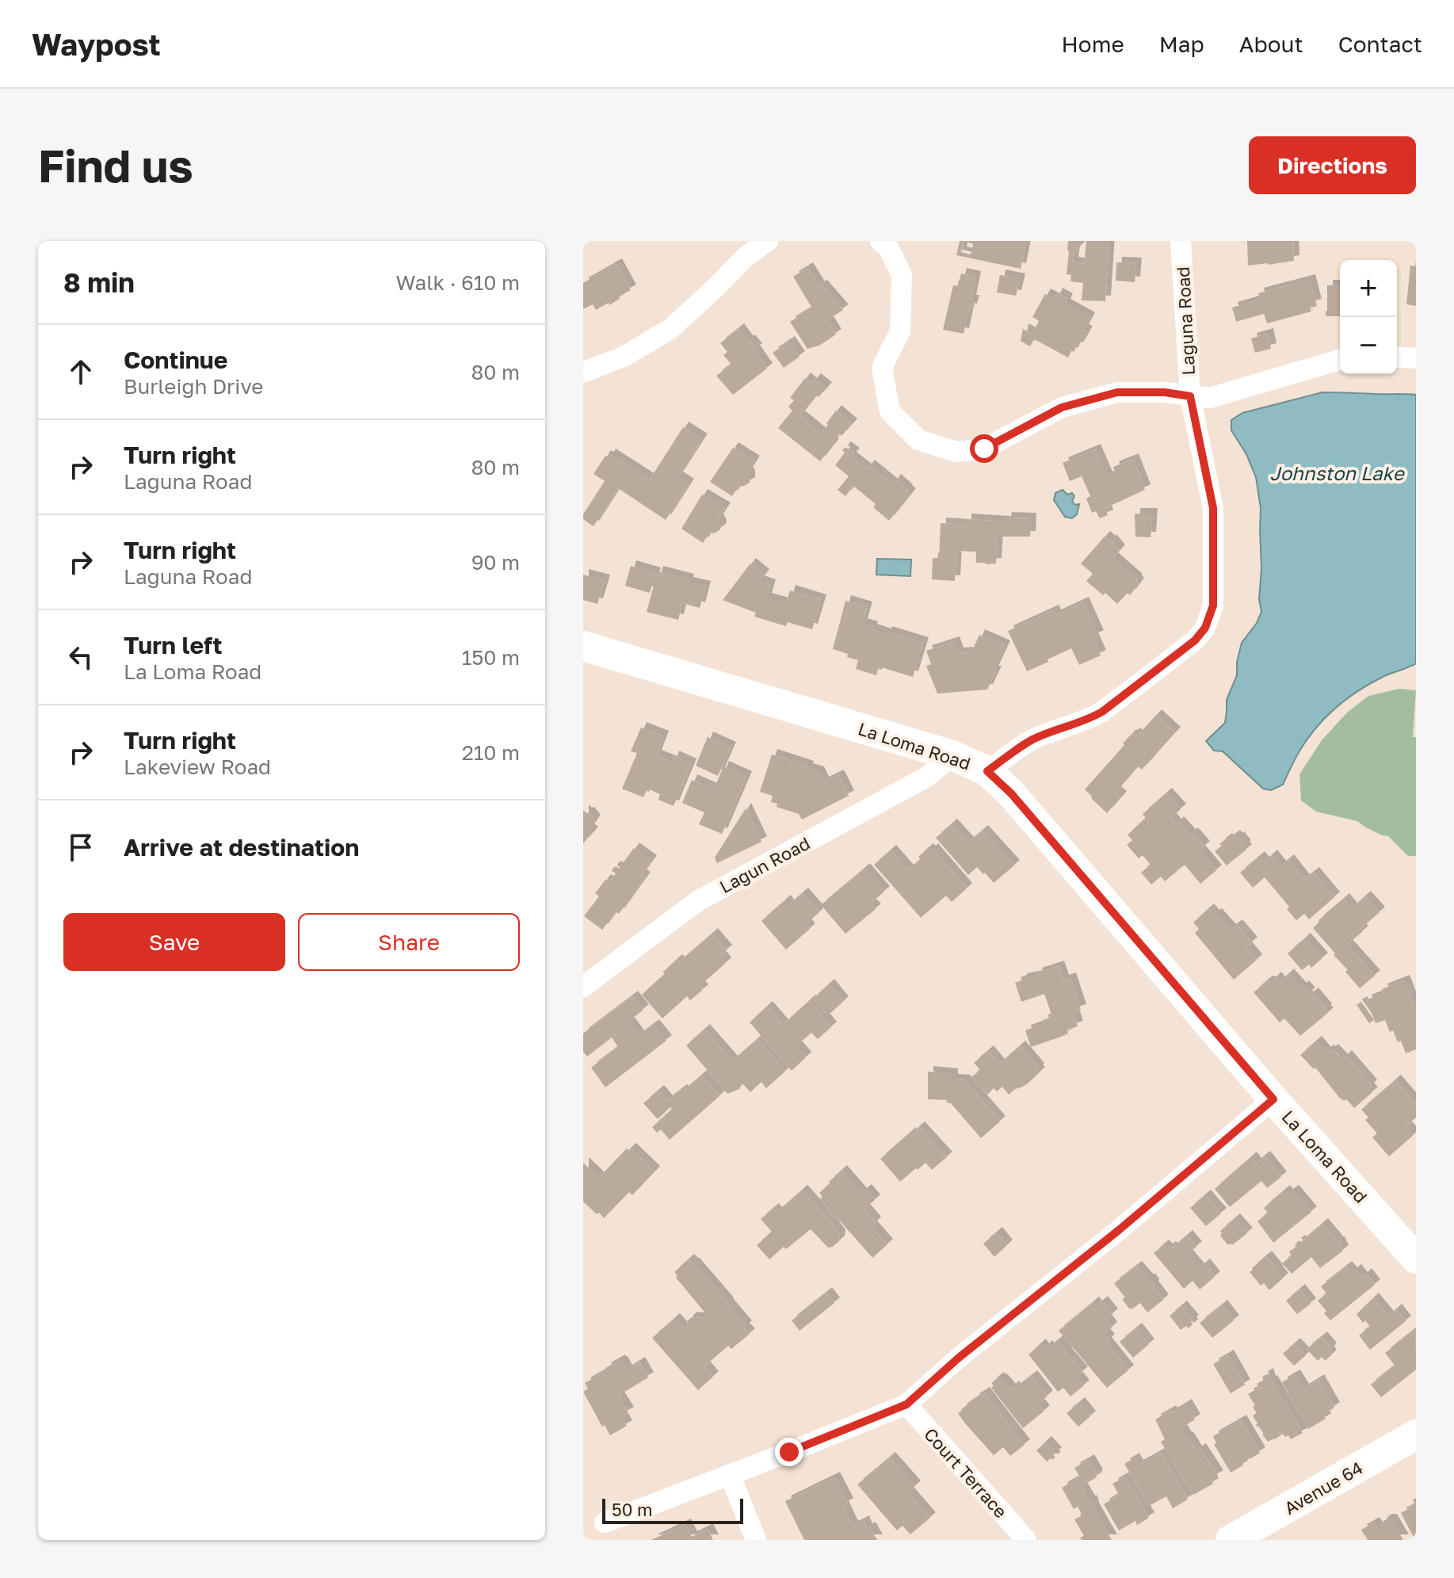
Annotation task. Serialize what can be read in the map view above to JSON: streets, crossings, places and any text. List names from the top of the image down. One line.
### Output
{"streets":{"street":["Laguna Road","La Loma Road","Lagun Road","Court Terrace","Avenue 64"]},"crossings":[["Laguna Road","La Loma Road"],["La Loma Road","Lagun Road"]],"water":["Johnston Lake"],"scale_bar":"50 m","page":{"header":"Waypost","nav":["Home","Map","About","Contact"],"buttons":["Directions",["Save","Share"]],"title":"Find us","heading":["8 min","Walk · 610 m"],"map_buttons":["+","−"],"list":[["Continue","Burleigh Drive","80 m"],["Turn right","Laguna Road","80 m"],["Turn right","Laguna Road","90 m"],["Turn left","La Loma Road","150 m"],["Turn right","Lakeview Road","210 m"],"Arrive at destination"],"scale":"50 m"}}
